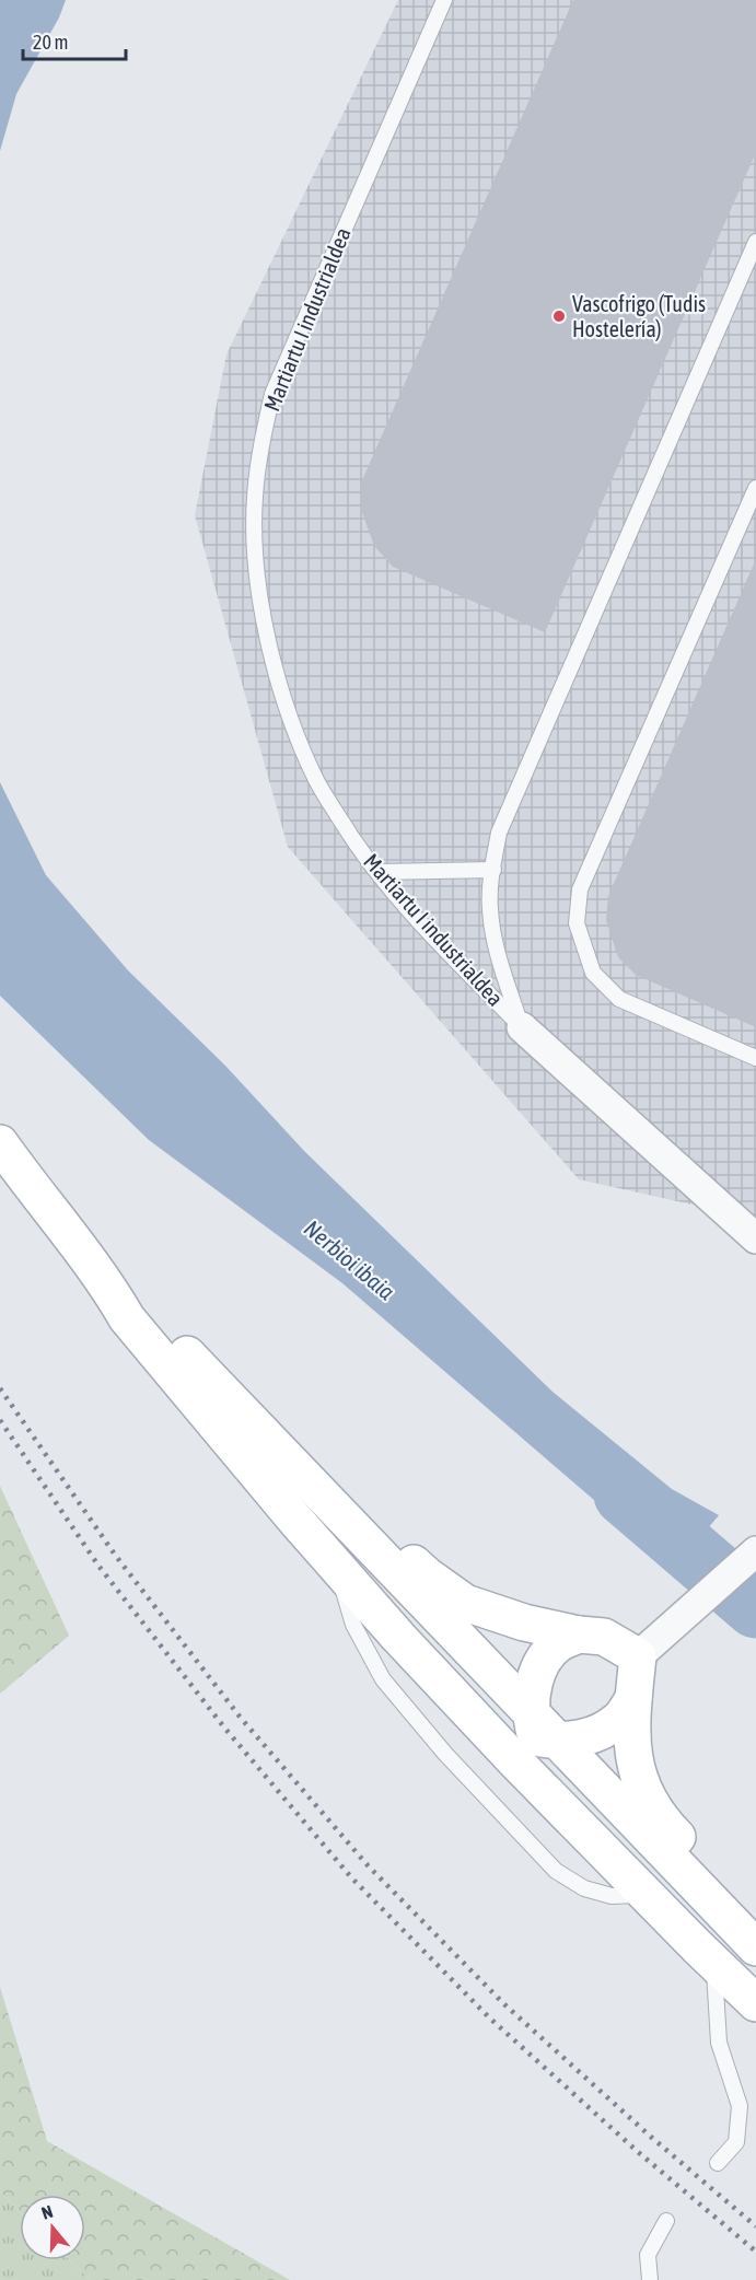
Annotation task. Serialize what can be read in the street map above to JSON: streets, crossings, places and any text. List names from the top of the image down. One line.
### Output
{"streets":{"lane":["Martiartu I industrialdea"]},"water":["Nerbioi ibaia"],"places":["Vascofrigo (Tudis Hostelería)"],"scale_bar":"20 m","north":"top"}
